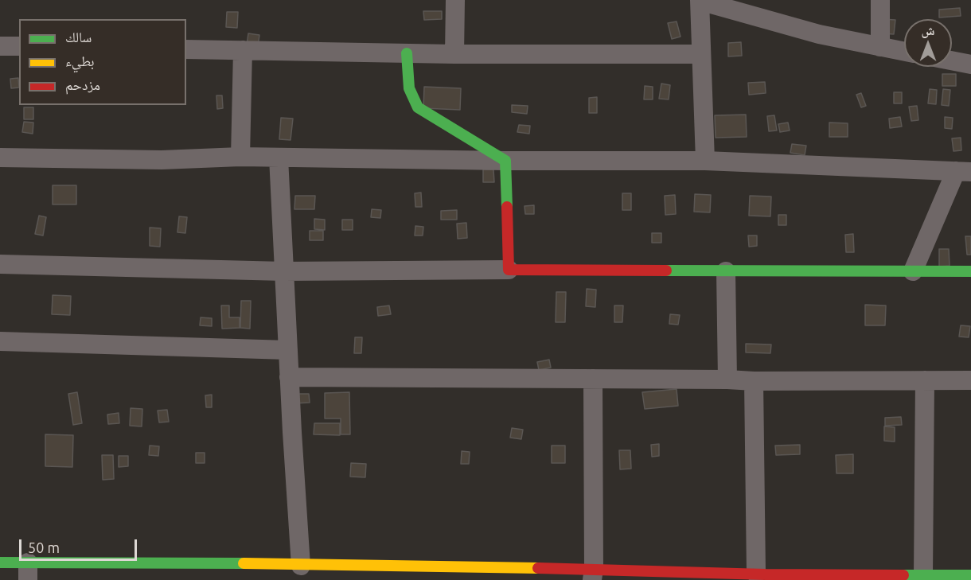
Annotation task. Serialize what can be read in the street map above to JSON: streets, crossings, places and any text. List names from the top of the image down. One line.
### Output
{"legend":["سالك","بطيء","مزدحم"],"scale_bar":"50 m","north":"top"}
